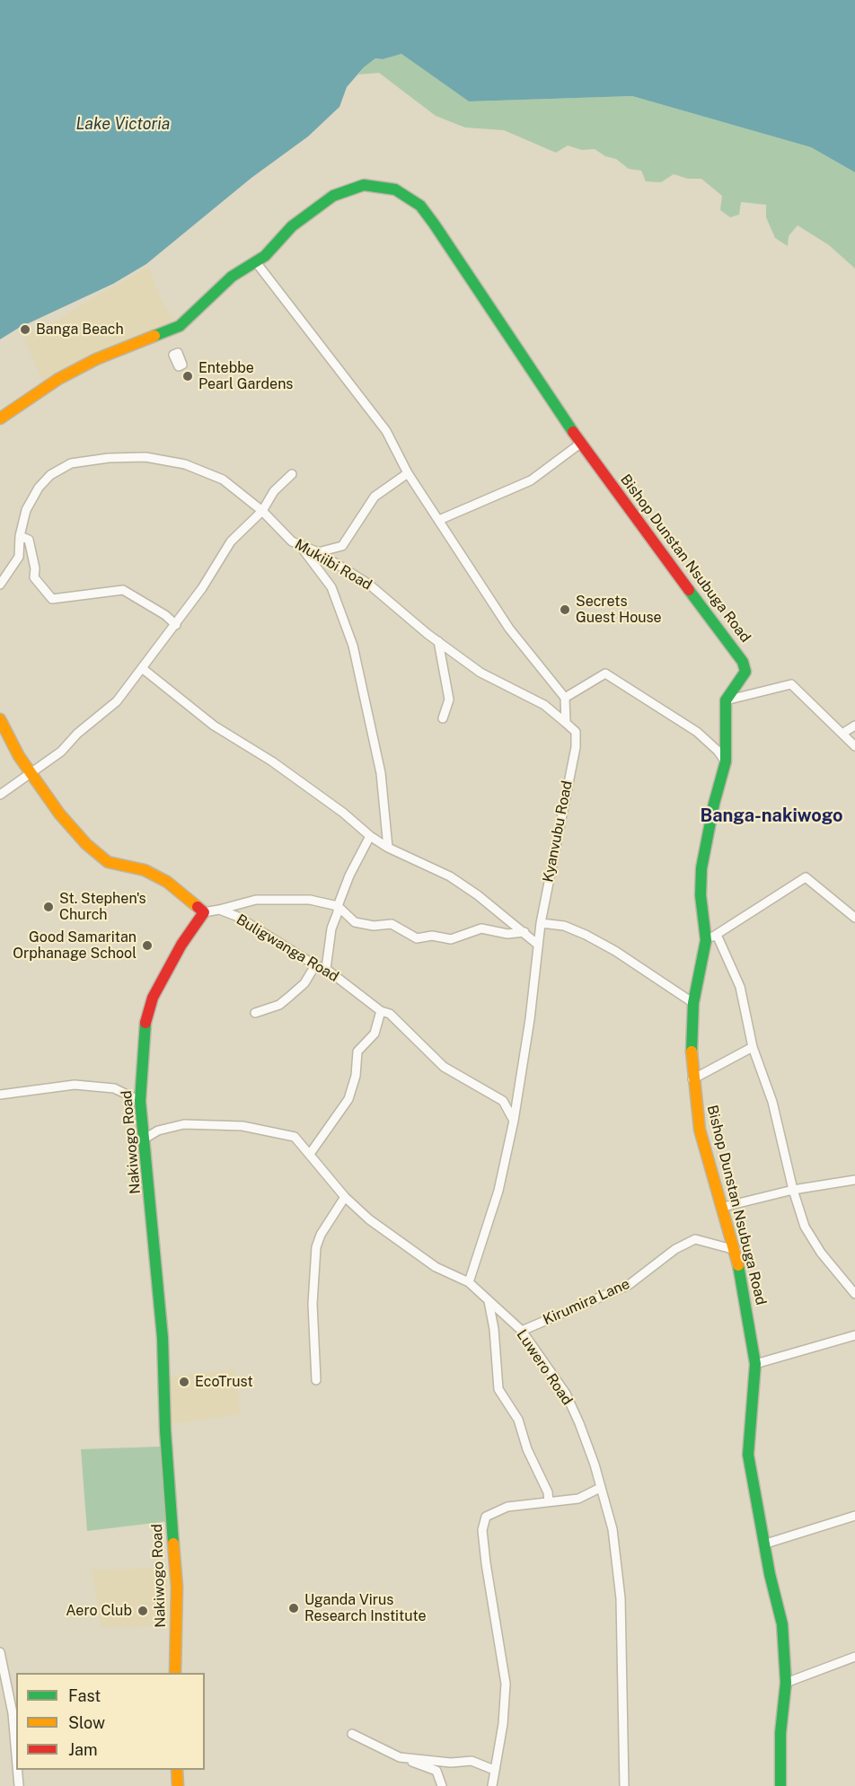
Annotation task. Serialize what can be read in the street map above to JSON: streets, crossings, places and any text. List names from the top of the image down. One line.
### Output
{"streets":{"street":["Bishop Dunstan Nsubuga Road","Mukiibi Road","Kyanvubu Road","Buligwanga Road","Nakiwogo Road","Kirumira Lane","Luwero Road"]},"crossings":[["Bishop Dunstan Nsubuga Road","Kirumira Lane"],["Mukiibi Road","Kyanvubu Road"],["Kyanvubu Road","Buligwanga Road"],["Kyanvubu Road","Luwero Road"],["Buligwanga Road","Nakiwogo Road"],["Nakiwogo Road","Luwero Road"],["Kirumira Lane","Luwero Road"]],"districts":["Banga-nakiwogo"],"water":["Lake Victoria"],"places":["Banga Beach","Entebbe Pearl Gardens","Secrets Guest House","St. Stephen's Church","Good Samaritan Orphanage School","EcoTrust","Uganda Virus Research Institute","Aero Club"],"legend":["Fast","Slow","Jam"]}
